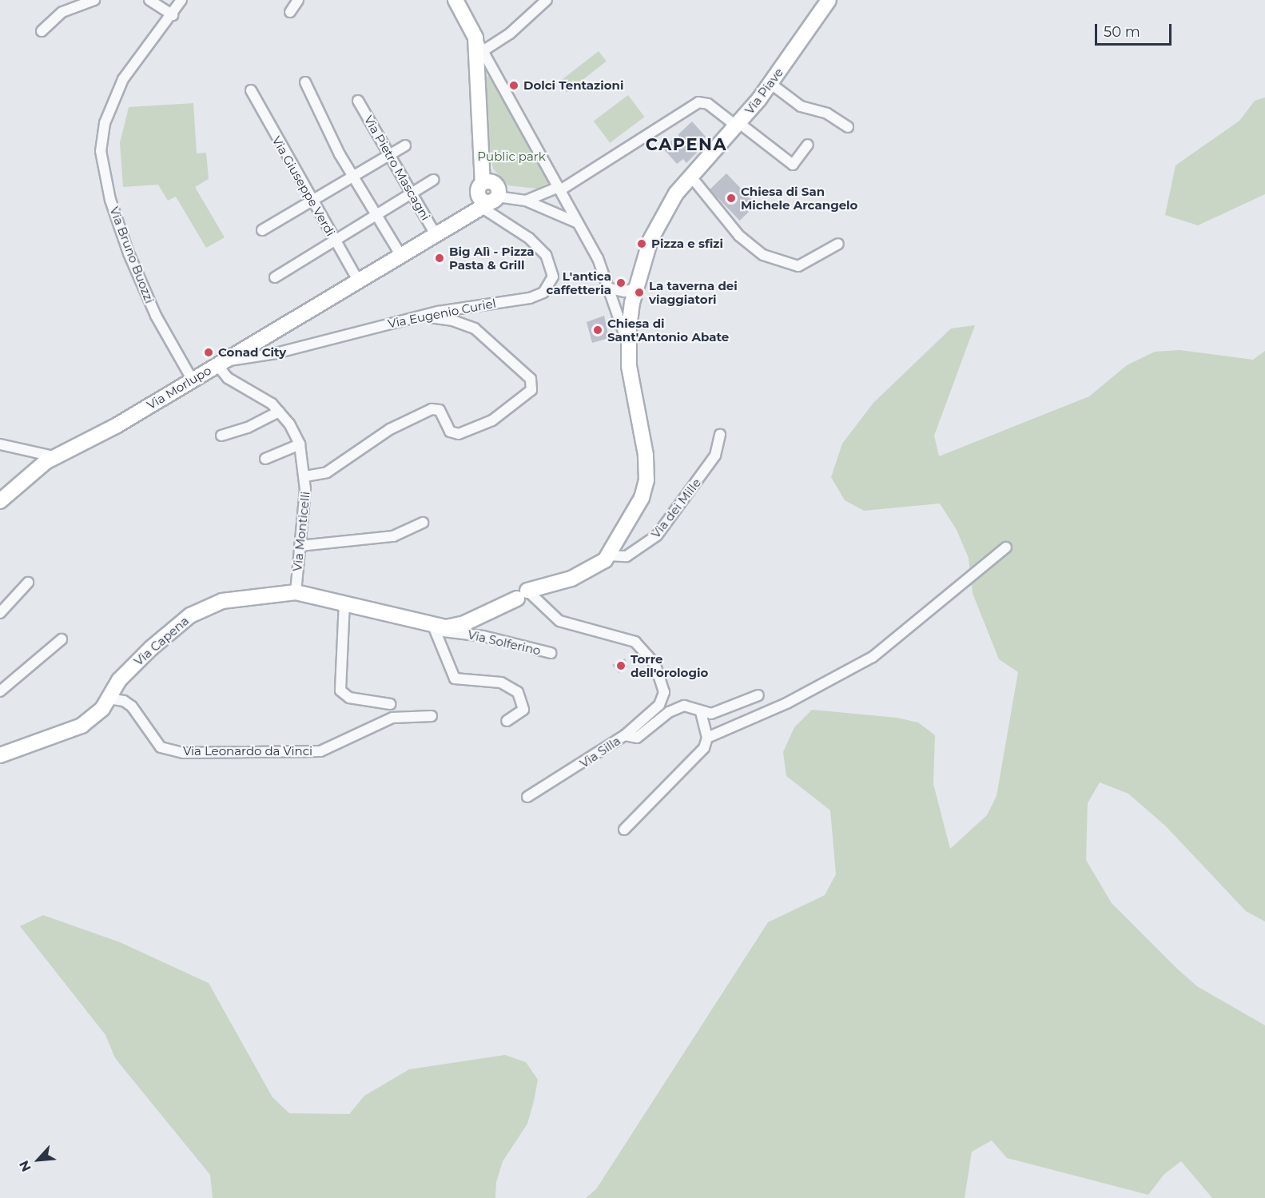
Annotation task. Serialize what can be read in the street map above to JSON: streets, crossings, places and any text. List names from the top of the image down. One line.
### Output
{"streets":{"main road":["Via Piave","Via Morlupo","Via Capena"],"street":["Via Pietro Mascagni","Via Giuseppe Verdi","Via Bruno Buozzi","Via Eugenio Curiel","Via dei Mille","Via Monticelli","Via Solferino","Via Leonardo da Vinci","Via Silla"]},"crossings":[["Via Piave","Via dei Mille"],["Via Piave","Via Capena"],["Via Pietro Mascagni","Via Morlupo"],["Via Giuseppe Verdi","Via Morlupo"],["Via Bruno Buozzi","Via Morlupo"],["Via Eugenio Curiel","Via Morlupo"],["Via Eugenio Curiel","Via Monticelli"],["Via Morlupo","Via Monticelli"],["Via dei Mille","Via Capena"],["Via Monticelli","Via Capena"],["Via Capena","Via Solferino"],["Via Capena","Via Leonardo da Vinci"],["Via Capena","Via Silla"]],"districts":["CAPENA"],"parks":["Public park"],"places":["Dolci Tentazioni","Chiesa di San Michele Arcangelo","Pizza e sfizi","Big Alì - Pizza Pasta & Grill","L'antica caffetteria","La taverna dei viaggiatori","Chiesa di Sant'Antonio Abate","Conad City","Torre dell'orologio"],"scale_bar":"50 m","north":"bottom left"}
